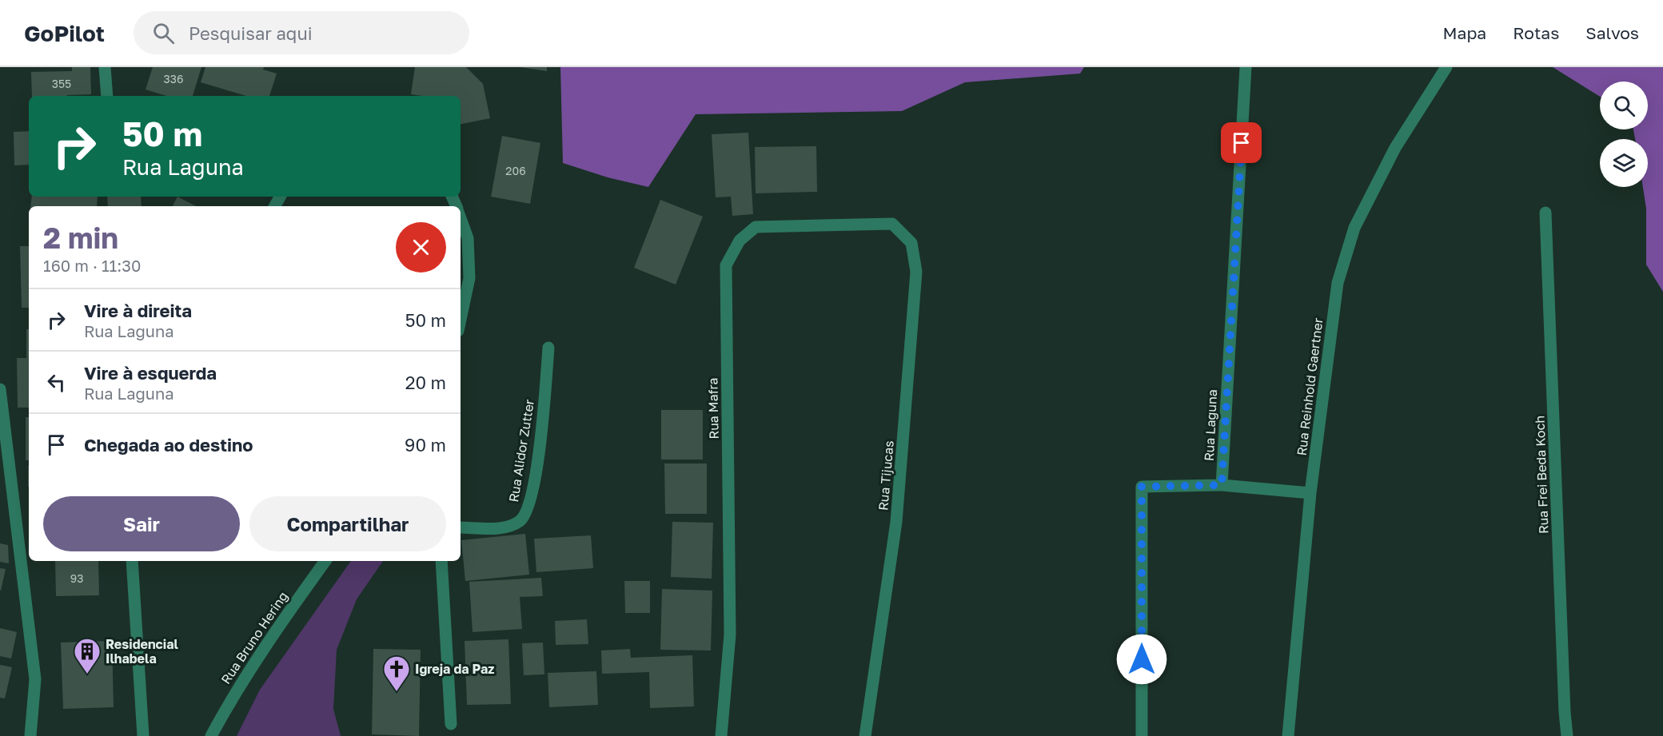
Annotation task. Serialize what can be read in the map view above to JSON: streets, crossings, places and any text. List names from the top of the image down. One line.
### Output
{"streets":{"street":["Rua Reinhold Gaertner","Rua Mafra","Rua Laguna","Rua Alidor Zutter","Rua Frei Beda Koch","Rua Tijucas","Rua Bruno Hering"]},"crossings":[["Rua Mafra","Rua Tijucas"]],"places":{"building":["Residencial Ilhabela"],"church":["Igreja da Paz"]},"house_numbers":["336","355","206","93"],"page":{"header":"GoPilot","search":"Pesquisar aqui","nav":["Mapa","Rotas","Salvos"],"turn":["50 m","Rua Laguna"],"heading":["2 min","160 m · 11:30"],"list":[{"name":"Vire à direita","note":"Rua Laguna","value":"50 m"},{"name":"Vire à esquerda","note":"Rua Laguna","value":"20 m"},{"name":"Chegada ao destino","value":"90 m"}],"buttons":["Sair","Compartilhar"]}}
